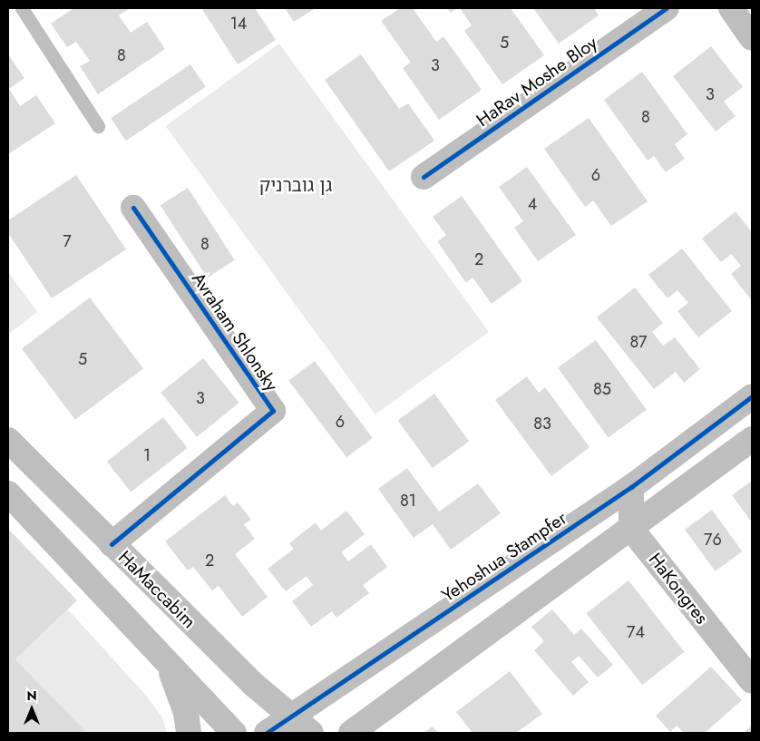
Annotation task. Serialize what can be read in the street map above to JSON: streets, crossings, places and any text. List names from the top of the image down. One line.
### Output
{"streets":{"street":["HaRav Moshe Bloy","Avraham Shlonsky","Yehoshua Stampfer","HaKongres","HaMaccabim"]},"crossings":[["Avraham Shlonsky","HaMaccabim"],["Yehoshua Stampfer","HaMaccabim"]],"parks":["גן גוברניק"],"house_numbers":["14","5","8","3","3","8","6","4","7","8","2","87","5","85","3","6","83","1","81","76","2","74"],"north":"top"}
